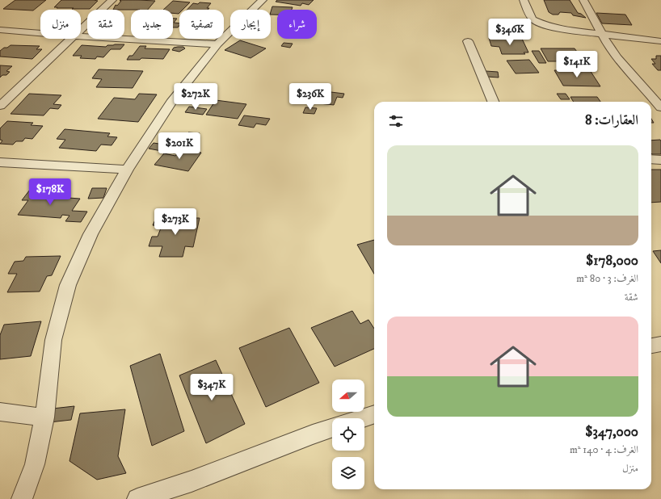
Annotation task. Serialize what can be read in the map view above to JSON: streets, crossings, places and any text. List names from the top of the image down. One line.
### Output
{"north":"left","page":{"chip":["شراء","إيجار","تصفية","جديد","شقة","منزل"],"price":["$346K","$141K","$272K","$236K","$201K","$178K","$273K","$347K"],"heading":"العقارات: 8","list":[{"name":"$178,000","note":"الغرف: 3 · 80 m² · شقة"},{"name":"$347,000","note":"الغرف: 4 · 140 m² · منزل"}]}}
